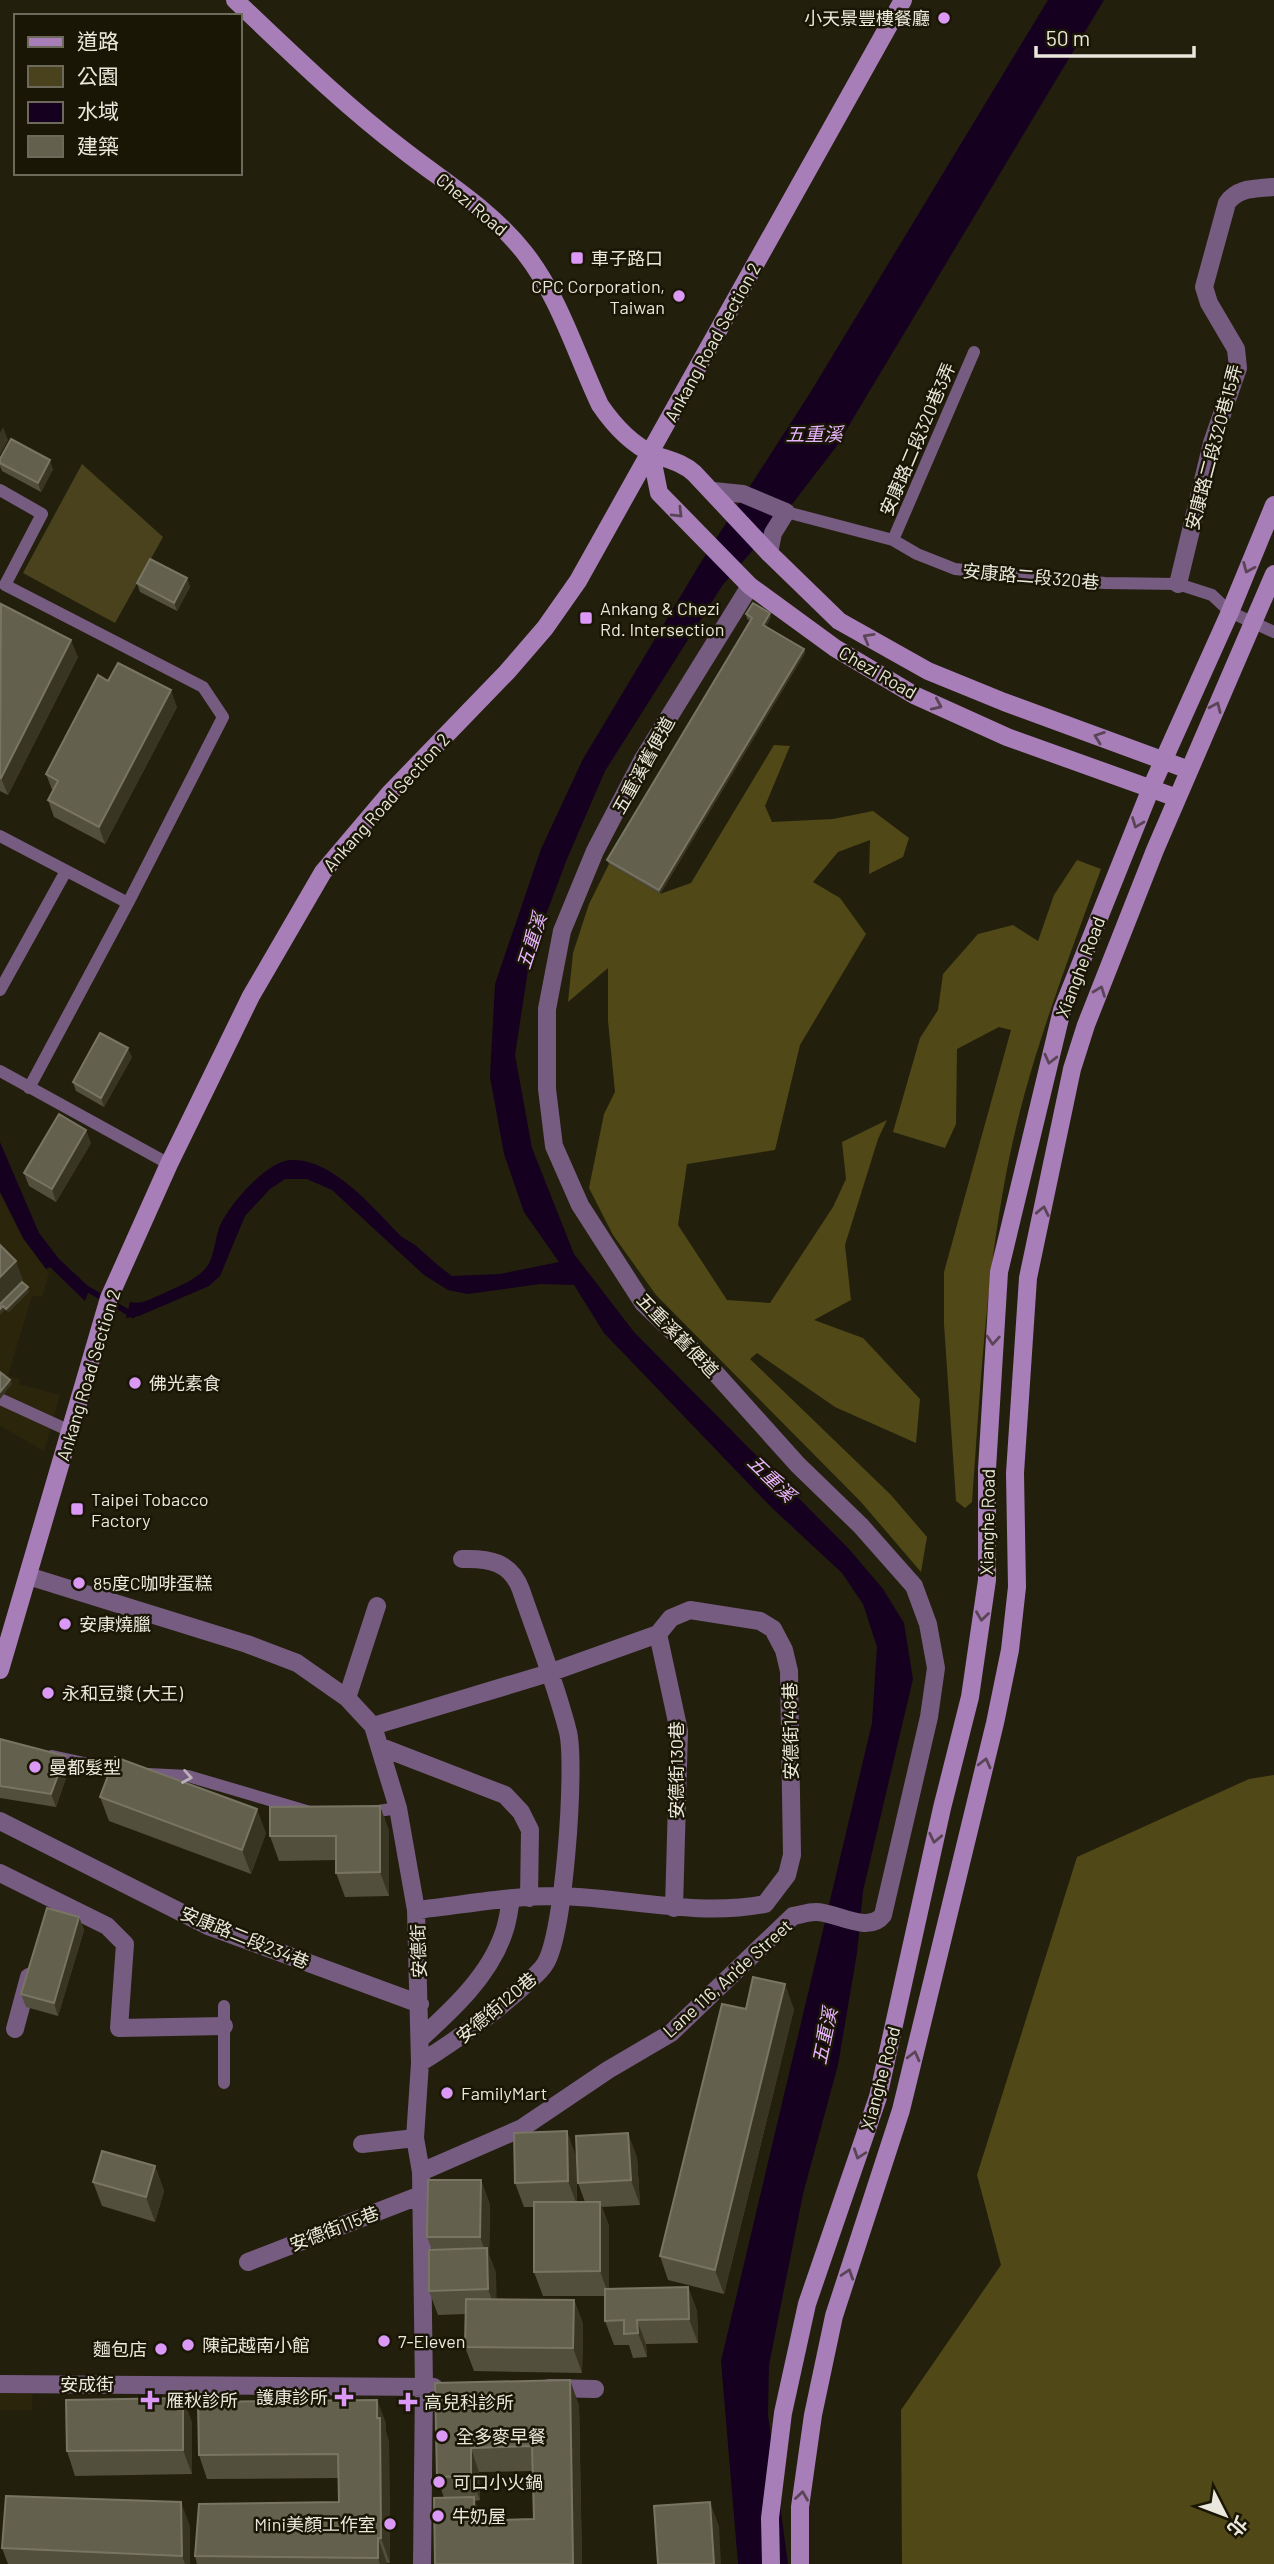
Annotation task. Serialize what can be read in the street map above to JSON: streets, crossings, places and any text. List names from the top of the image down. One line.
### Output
{"streets":{"main road":["Chezi Road","Ankang Road Section 2","Xianghe Road"],"street":["安康路二段320巷15弄","安康路二段320巷","五重溪舊便道","安德街148巷","安德街130巷","安康路二段234巷","安德街","Lane 116, An'de Street","安德街120巷","安德街115巷","安成街"],"lane":["安康路二段320巷3弄"]},"crossings":[["Chezi Road","Ankang Road Section 2"],["Chezi Road","安康路二段320巷"],["Chezi Road","五重溪舊便道"],["Chezi Road","Xianghe Road"],["Ankang Road Section 2","安德街"],["安康路二段320巷3弄","安康路二段320巷"],["安康路二段320巷15弄","安康路二段320巷"],["安康路二段320巷","Xianghe Road"],["五重溪舊便道","Lane 116, An'de Street"],["安德街148巷","安德街130巷"],["安德街148巷","安德街"],["安德街148巷","安德街120巷"],["安康路二段234巷","安德街"],["安德街","Lane 116, An'de Street"],["安德街","安德街120巷"],["安德街","安德街115巷"],["安德街","安成街"]],"water":["五重溪"],"places":{"other":["小天景豐樓餐廳","CPC Corporation, Taiwan","佛光素食","85度C咖啡蛋糕","安康燒臘","永和豆漿 (大王)","曼都髮型","FamilyMart","7-Eleven","陳記越南小館","麵包店","全多麥早餐","可口小火鍋","牛奶屋","Mini美顏工作室"],"transit":["車子路口","Ankang & Chezi Rd. Intersection","Taipei Tobacco Factory"],"health":["護康診所","雁秋診所","高兒科診所"]},"legend":["道路","公園","水域","建築"],"scale_bar":"50 m","north":"bottom right"}
